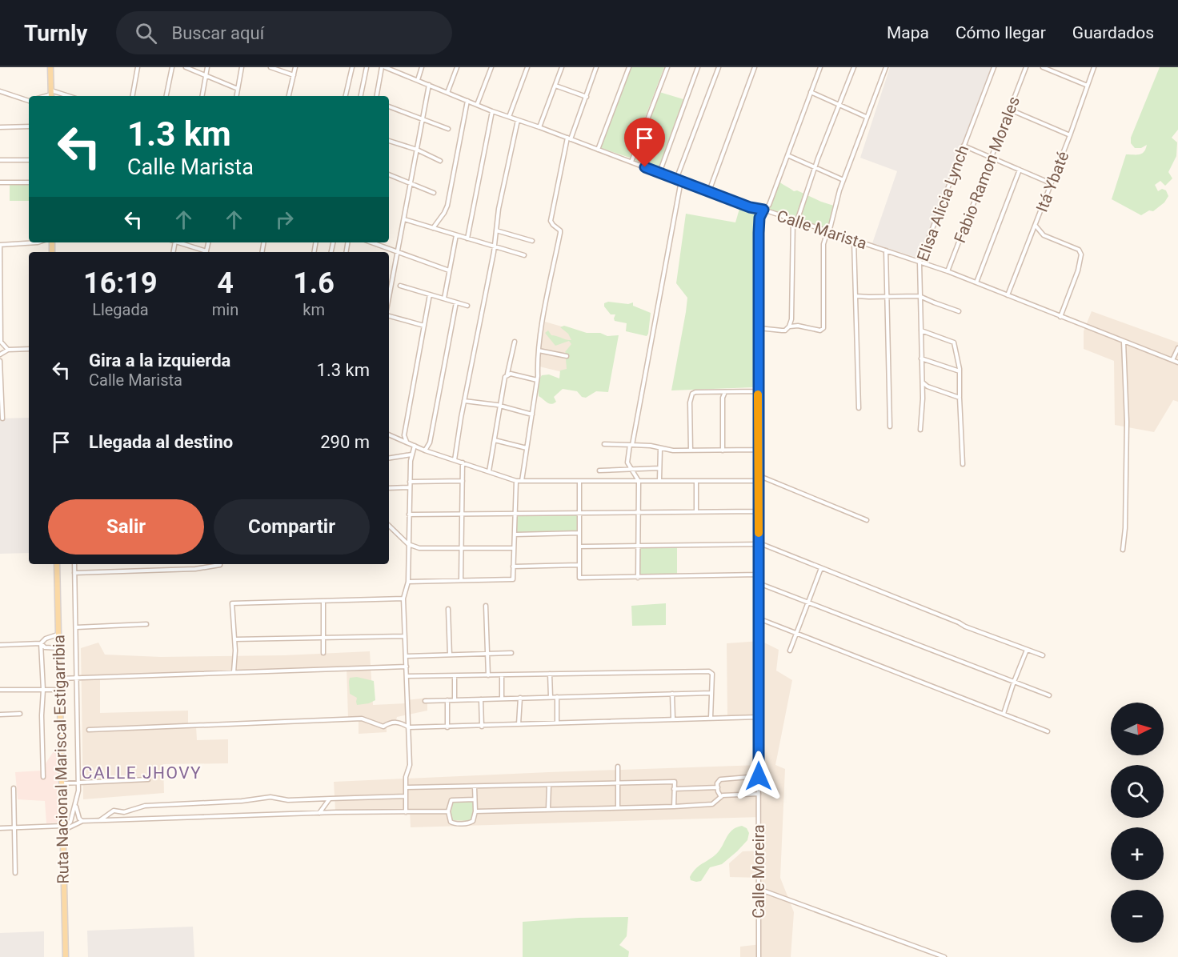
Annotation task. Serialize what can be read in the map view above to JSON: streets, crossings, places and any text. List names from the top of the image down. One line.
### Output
{"streets":{"main road":["Ruta Nacional Mariscal Estigarribia"],"street":["Fabio Ramon Morales","Itá Ybaté","Elisa Alicia Lynch","Calle Marista","Calle Moreira"]},"crossings":[["Fabio Ramon Morales","Calle Marista"],["Itá Ybaté","Calle Marista"],["Elisa Alicia Lynch","Calle Marista"],["Calle Marista","Calle Moreira"]],"districts":["CALLE JHOVY"],"north":"right","page":{"header":"Turnly","search":"Buscar aquí","nav":["Mapa","Cómo llegar","Guardados"],"turn":["1.3 km","Calle Marista"],"eta":["16:19","Llegada","4","min","1.6","km"],"list":[{"name":"Gira a la izquierda","note":"Calle Marista","value":"1.3 km"},{"name":"Llegada al destino","value":"290 m"}],"buttons":["Salir","Compartir"],"map_buttons":["+","−"]}}
